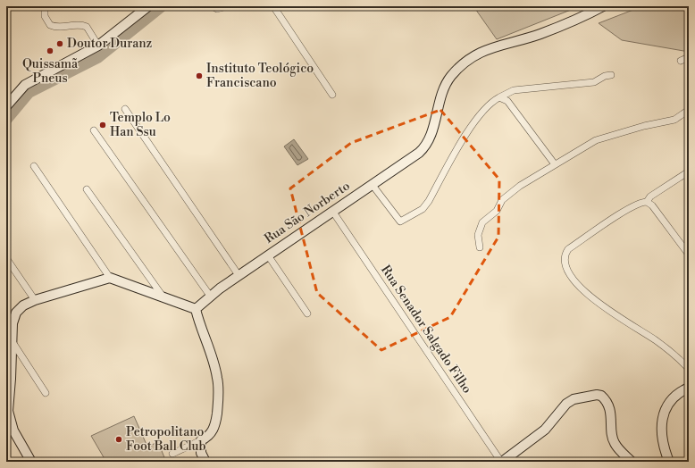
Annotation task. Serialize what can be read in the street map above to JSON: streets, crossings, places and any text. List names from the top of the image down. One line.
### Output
{"streets":{"street":["Rua São Norberto","Rua Senador Salgado Filho"]},"crossings":[["Rua São Norberto","Rua Senador Salgado Filho"]],"places":["Doutor Duranz","Quissamã Pneus","Instituto Teológico Franciscano","Templo Lo Han Ssu","Petropolitano Foot Ball Club"]}
